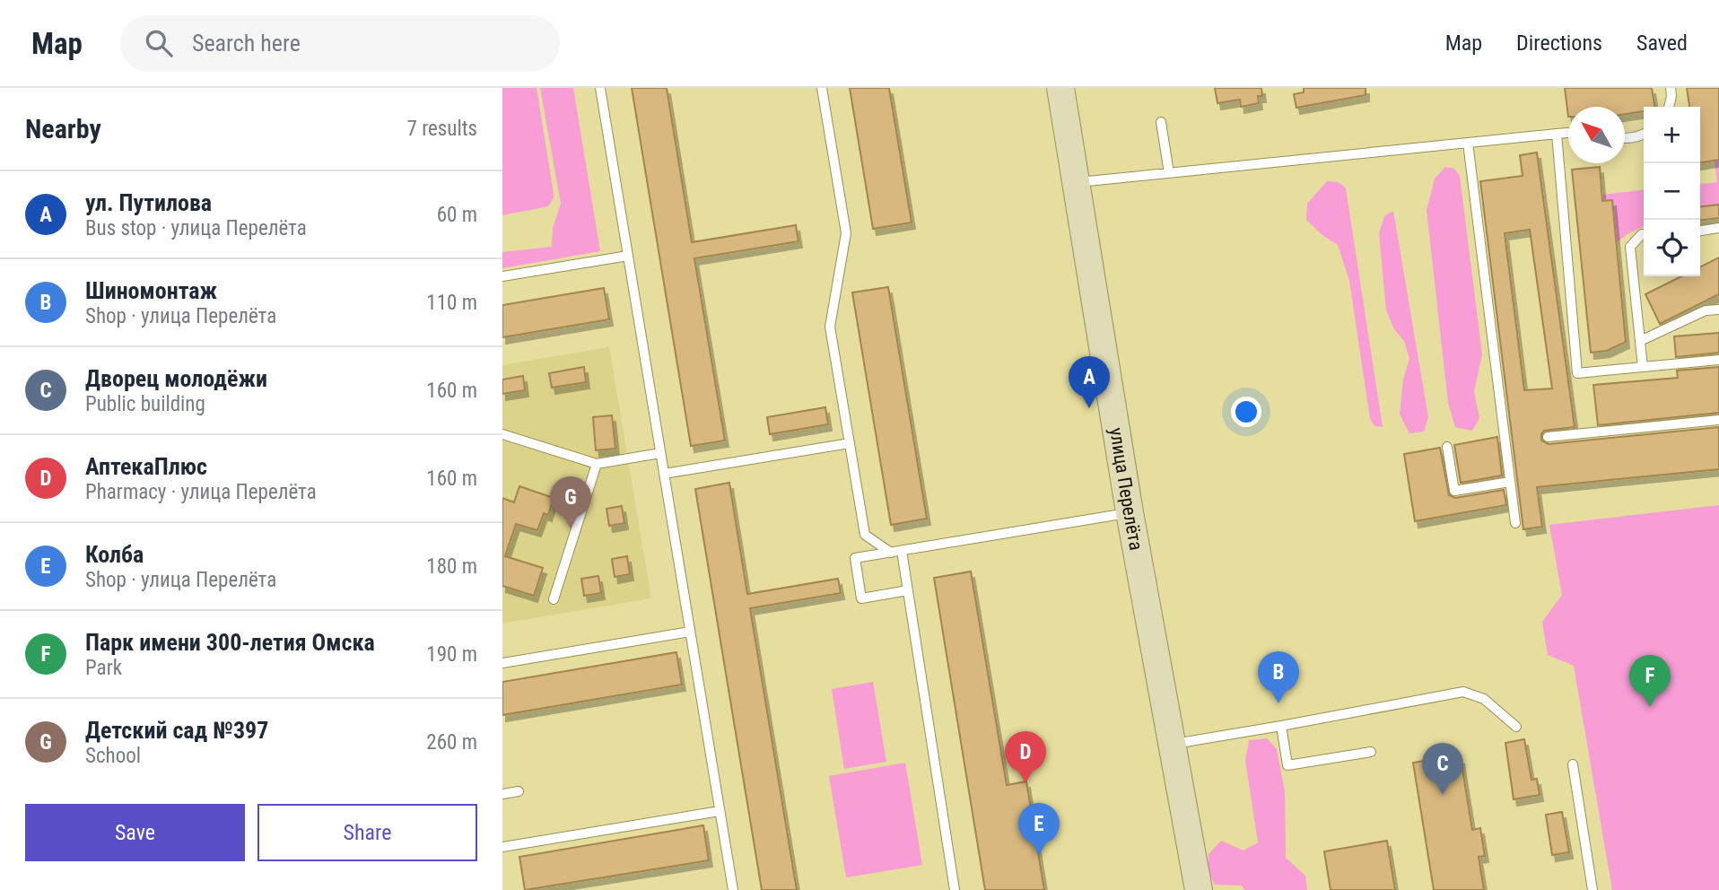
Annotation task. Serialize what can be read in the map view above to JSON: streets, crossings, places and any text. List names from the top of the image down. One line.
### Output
{"streets":{"main road":["улица Перелёта"]},"north":"top left","page":{"header":"Map","search":"Search here","nav":["Map","Directions","Saved"],"heading":["Nearby","7 results"],"map_buttons":["+","−"],"list":[{"mark":"A","name":"ул. Путилова","note":"Bus stop · улица Перелёта","value":"60 m"},{"mark":"B","name":"Шиномонтаж","note":"Shop · улица Перелёта","value":"110 m"},{"mark":"C","name":"Дворец молодёжи","note":"Public building","value":"160 m"},{"mark":"D","name":"АптекаПлюс","note":"Pharmacy · улица Перелёта","value":"160 m"},{"mark":"E","name":"Колба","note":"Shop · улица Перелёта","value":"180 m"},{"mark":"F","name":"Парк имени 300-летия Омска","note":"Park","value":"190 m"},{"mark":"G","name":"Детский сад №397","note":"School","value":"260 m"}],"pins":["A","G","B","F","D","C","E"],"buttons":["Save","Share"]}}
